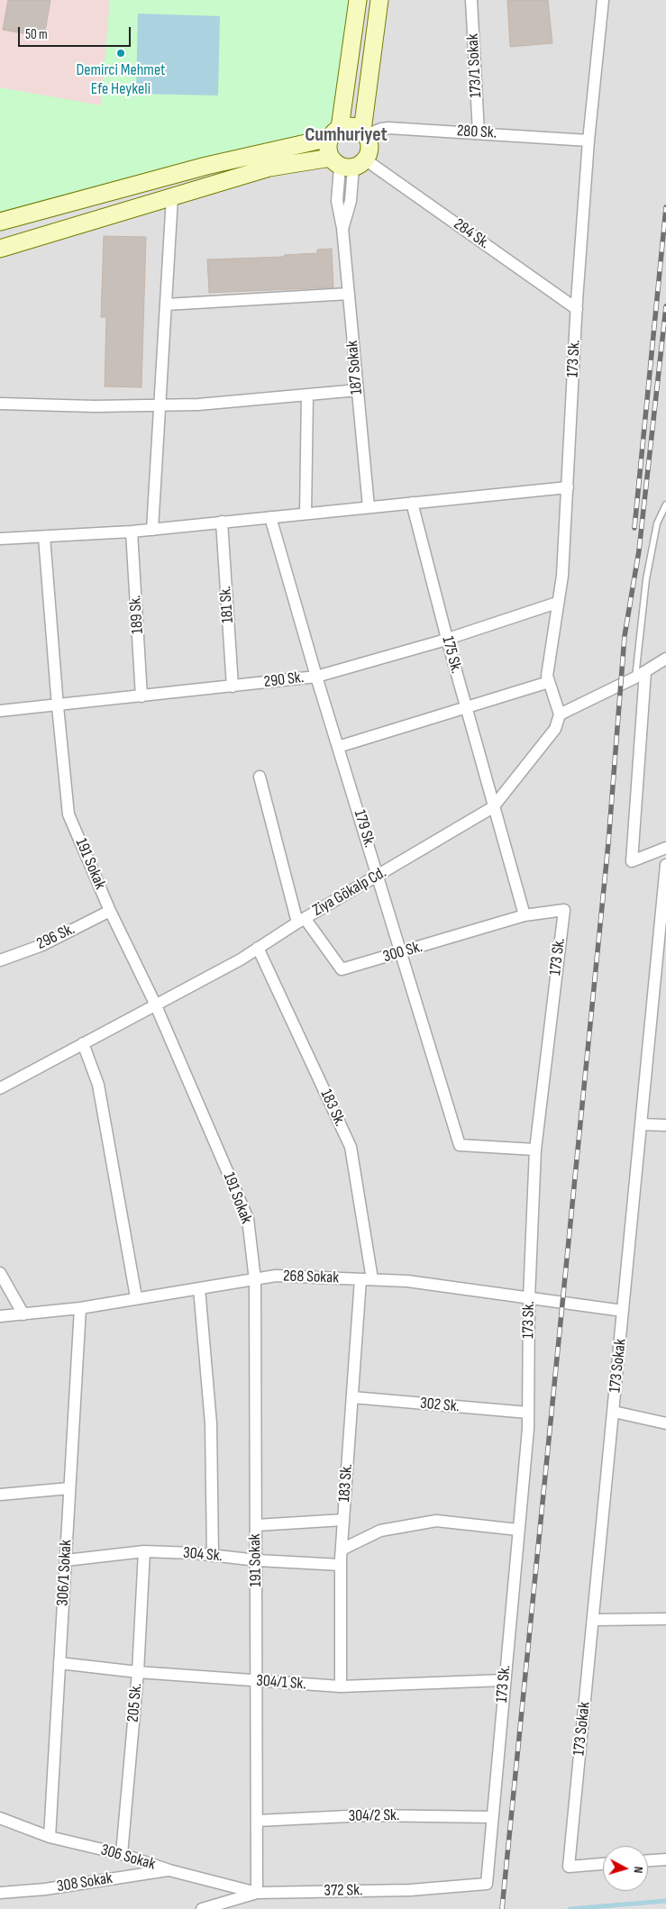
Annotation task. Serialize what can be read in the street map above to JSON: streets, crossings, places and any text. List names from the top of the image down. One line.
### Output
{"streets":{"street":["173/1 Sokak","280 Sk.","284 Sk.","173 Sk.","187 Sokak","181 Sk.","189 Sk.","175 Sk.","290 Sk.","179 Sk.","191 Sokak","Ziya Gökalp Cd.","296 Sk.","300 Sk.","183 Sk.","268 Sokak","173 Sokak","302 Sk.","304 Sk.","306/1 Sokak","304/1 Sk.","205 Sk.","304/2 Sk.","306 Sokak","308 Sokak","372 Sk."]},"crossings":[["173/1 Sokak","280 Sk."],["280 Sk.","284 Sk."],["280 Sk.","173 Sk."],["280 Sk.","187 Sokak"],["284 Sk.","173 Sk."],["284 Sk.","187 Sokak"],["173 Sk.","290 Sk."],["173 Sk.","179 Sk."],["173 Sk.","Ziya Gökalp Cd."],["173 Sk.","300 Sk."],["173 Sk.","268 Sokak"],["173 Sk.","302 Sk."],["173 Sk.","304/1 Sk."],["173 Sk.","304/2 Sk."],["173 Sk.","372 Sk."],["181 Sk.","290 Sk."],["189 Sk.","290 Sk."],["175 Sk.","290 Sk."],["175 Sk.","Ziya Gökalp Cd."],["290 Sk.","179 Sk."],["290 Sk.","191 Sokak"],["179 Sk.","Ziya Gökalp Cd."],["179 Sk.","300 Sk."],["191 Sokak","Ziya Gökalp Cd."],["191 Sokak","296 Sk."],["191 Sokak","268 Sokak"],["191 Sokak","304 Sk."],["191 Sokak","304/1 Sk."],["191 Sokak","304/2 Sk."],["191 Sokak","306 Sokak"],["191 Sokak","372 Sk."],["Ziya Gökalp Cd.","300 Sk."],["Ziya Gökalp Cd.","183 Sk."],["183 Sk.","268 Sokak"],["183 Sk.","302 Sk."],["183 Sk.","304 Sk."],["183 Sk.","304/1 Sk."],["268 Sokak","173 Sokak"],["268 Sokak","306/1 Sokak"],["304 Sk.","306/1 Sokak"],["304 Sk.","205 Sk."],["306/1 Sokak","304/1 Sk."],["306/1 Sokak","306 Sokak"],["304/1 Sk.","205 Sk."],["205 Sk.","306 Sokak"],["306 Sokak","308 Sokak"],["306 Sokak","372 Sk."]],"districts":["Cumhuriyet"],"places":["Demirci Mehmet Efe Heykeli"],"scale_bar":"50 m","north":"right"}
